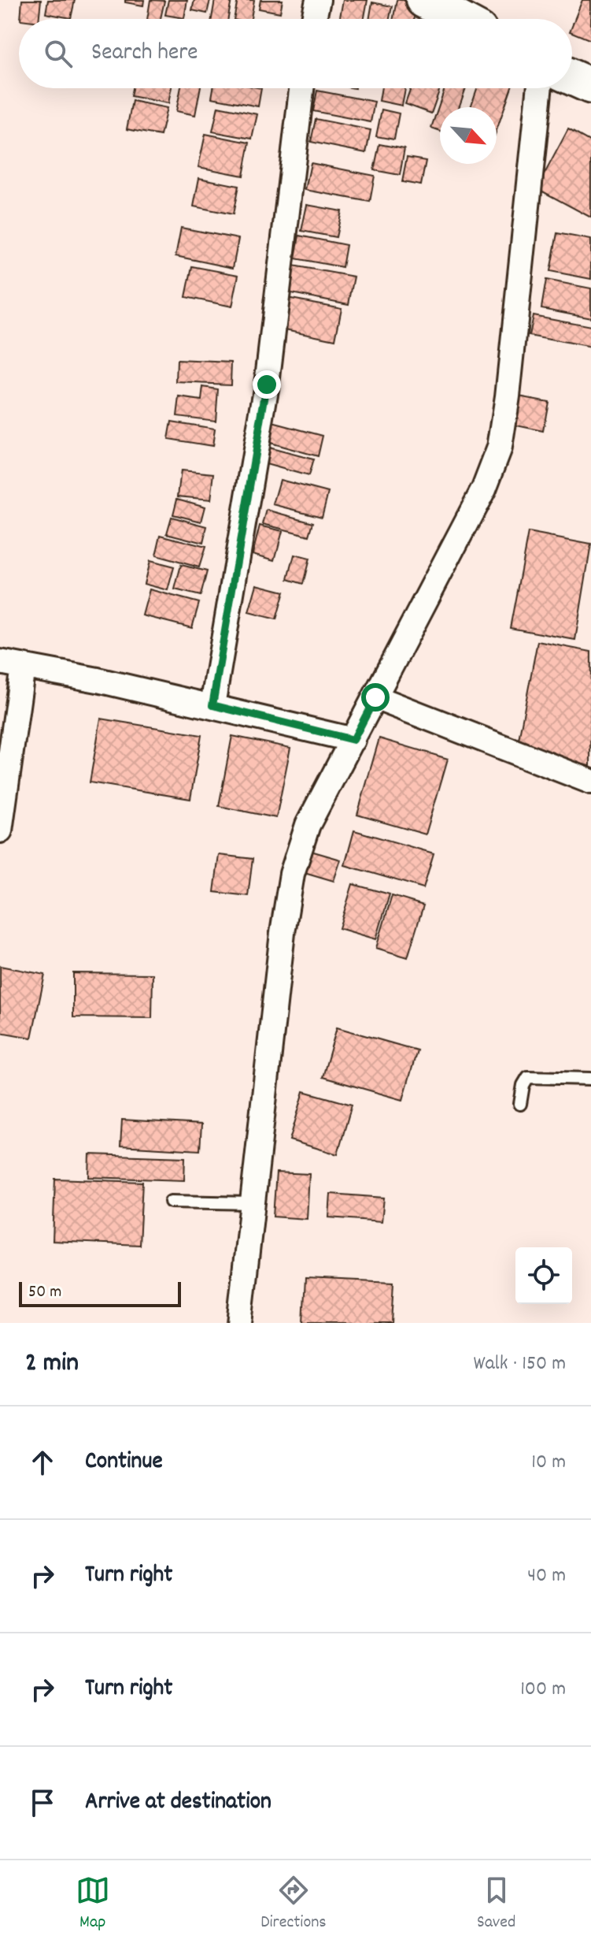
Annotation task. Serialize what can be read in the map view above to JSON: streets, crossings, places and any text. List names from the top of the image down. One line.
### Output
{"scale_bar":"50 m","north":"bottom right","page":{"search":"Search here","scale":"50 m","heading":["2 min","Walk · 150 m"],"list":[["Continue","10 m"],["Turn right","40 m"],["Turn right","100 m"],"Arrive at destination"],"nav":["Map","Directions","Saved"]}}
